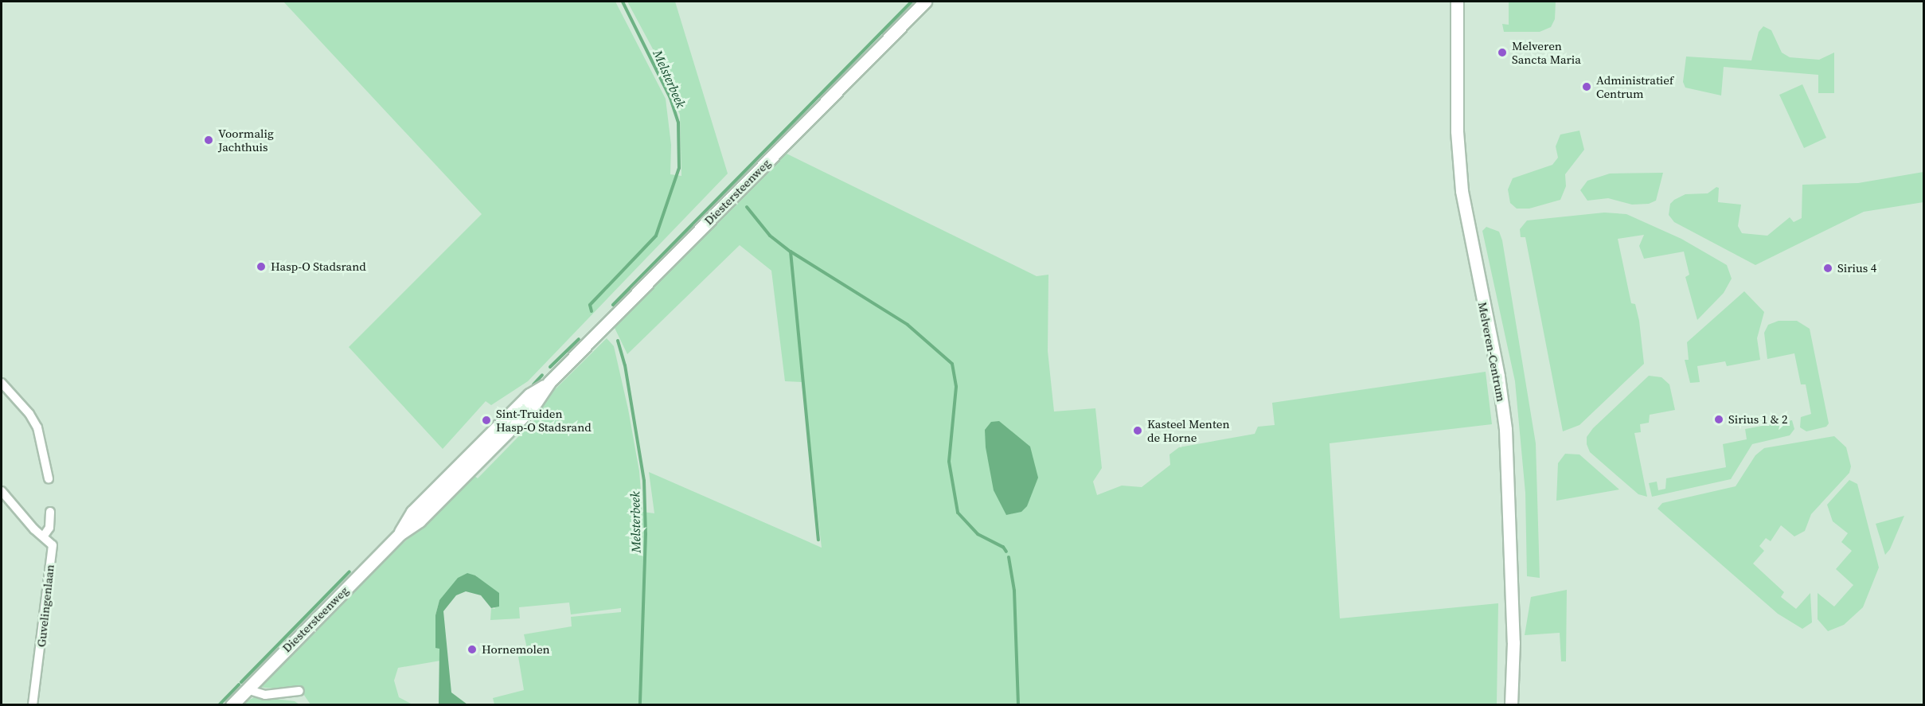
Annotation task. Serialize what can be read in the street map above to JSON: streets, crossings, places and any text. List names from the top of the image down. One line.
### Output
{"streets":{"main road":["Diestersteenweg","Melveren-Centrum"],"street":["Guvelingenlaan"]},"water":["Melsterbeek"],"places":["Melveren Sancta Maria","Administratief Centrum","Voormalig Jachthuis","Hasp-O Stadsrand","Sirius 4","Sirius 1 & 2","Sint-Truiden Hasp-O Stadsrand","Kasteel Menten de Horne","Hornemolen"]}
